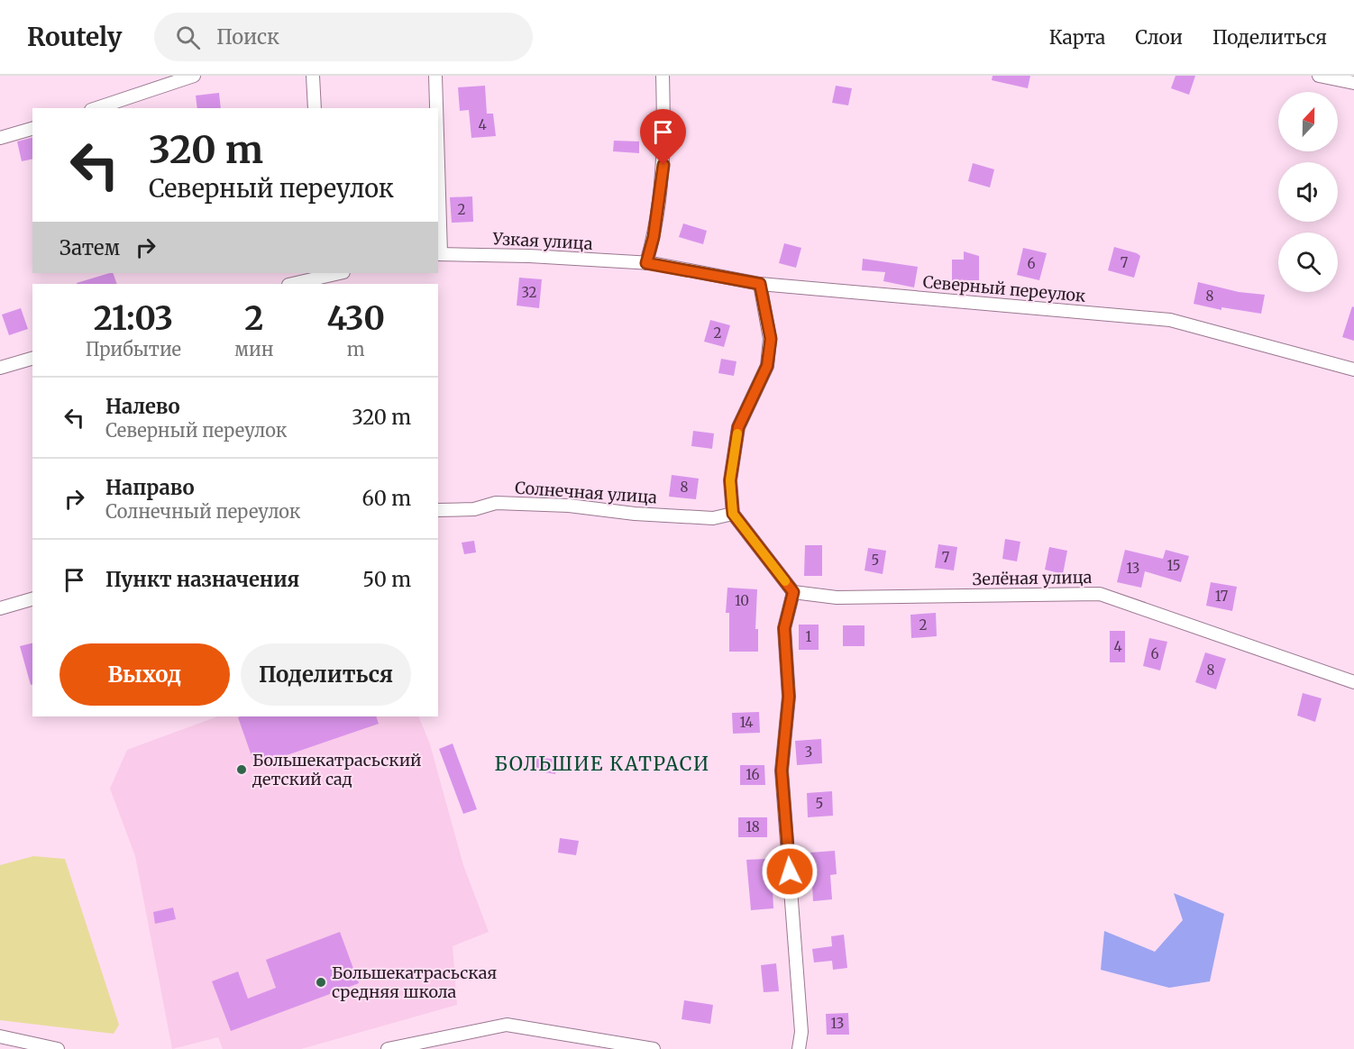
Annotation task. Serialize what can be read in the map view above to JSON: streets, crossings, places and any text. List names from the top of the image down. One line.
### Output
{"streets":{"street":["Узкая улица","Северный переулок","Солнечная улица","Зелёная улица"]},"crossings":[["Узкая улица","Северный переулок"]],"districts":["БОЛЬШИЕ КАТРАСИ"],"places":["Большекатрасьский детский сад","Большекатрасьская средняя школа"],"house_numbers":["4","2","7","6","32","8","2","8","7","5","15","13","17","10","2","1","4","6","8","14","3","16","5","18","13"],"north":"top","page":{"header":"Routely","search":"Поиск","nav":["Карта","Слои","Поделиться"],"turn":["320 m","Северный переулок"],"then":"Затем","eta":["21:03","Прибытие","2","мин","430","m"],"list":[{"name":"Налево","note":"Северный переулок","value":"320 m"},{"name":"Направо","note":"Солнечный переулок","value":"60 m"},{"name":"Пункт назначения","value":"50 m"}],"buttons":["Выход","Поделиться"]}}
